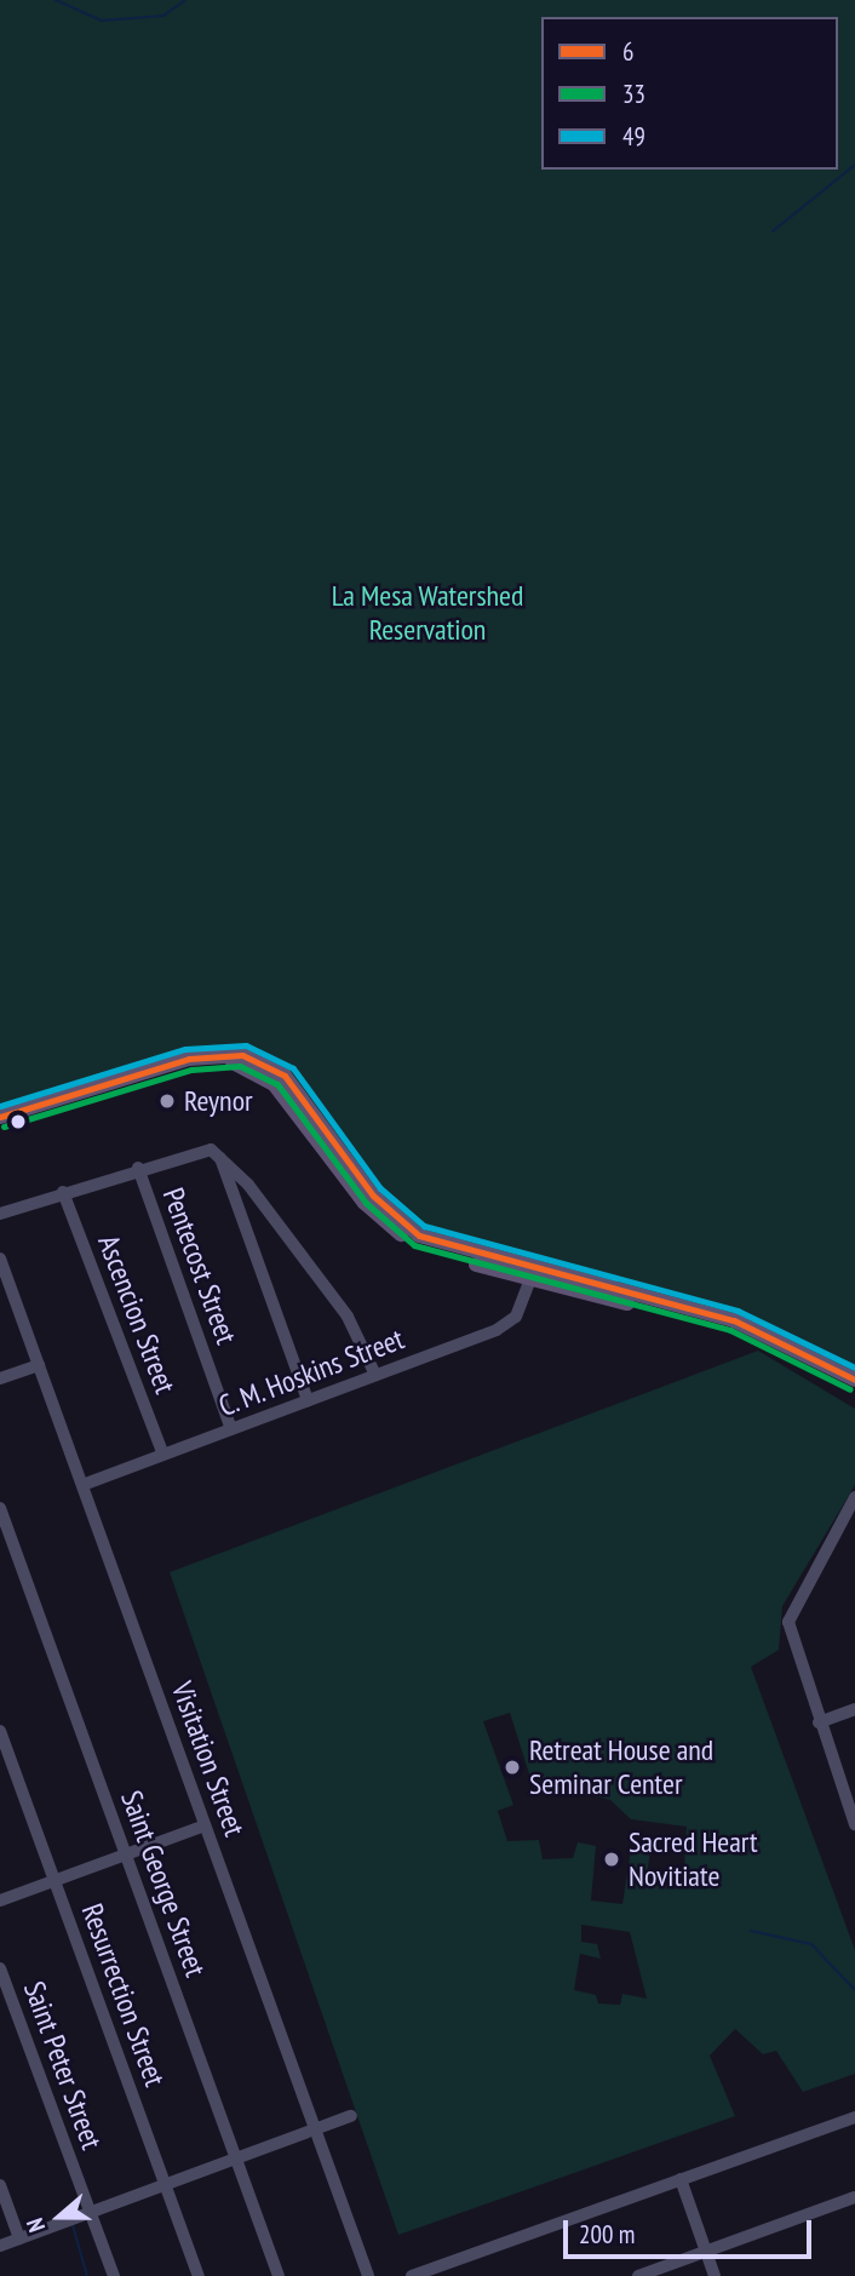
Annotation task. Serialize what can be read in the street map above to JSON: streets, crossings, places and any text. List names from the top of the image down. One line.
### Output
{"streets":{"street":["Pentecost Street","Ascencion Street","C. M. Hoskins Street","Visitation Street","Saint George Street","Resurrection Street","Saint Peter Street"]},"crossings":[["Pentecost Street","C. M. Hoskins Street"],["Ascencion Street","C. M. Hoskins Street"],["C. M. Hoskins Street","Visitation Street"]],"parks":["La Mesa Watershed Reservation"],"places":["Reynor","Retreat House and Seminar Center","Sacred Heart Novitiate"],"lines":["transit line 49","transit line 6","transit line 33"],"legend":["6","33","49"],"scale_bar":"200 m","north":"left"}
